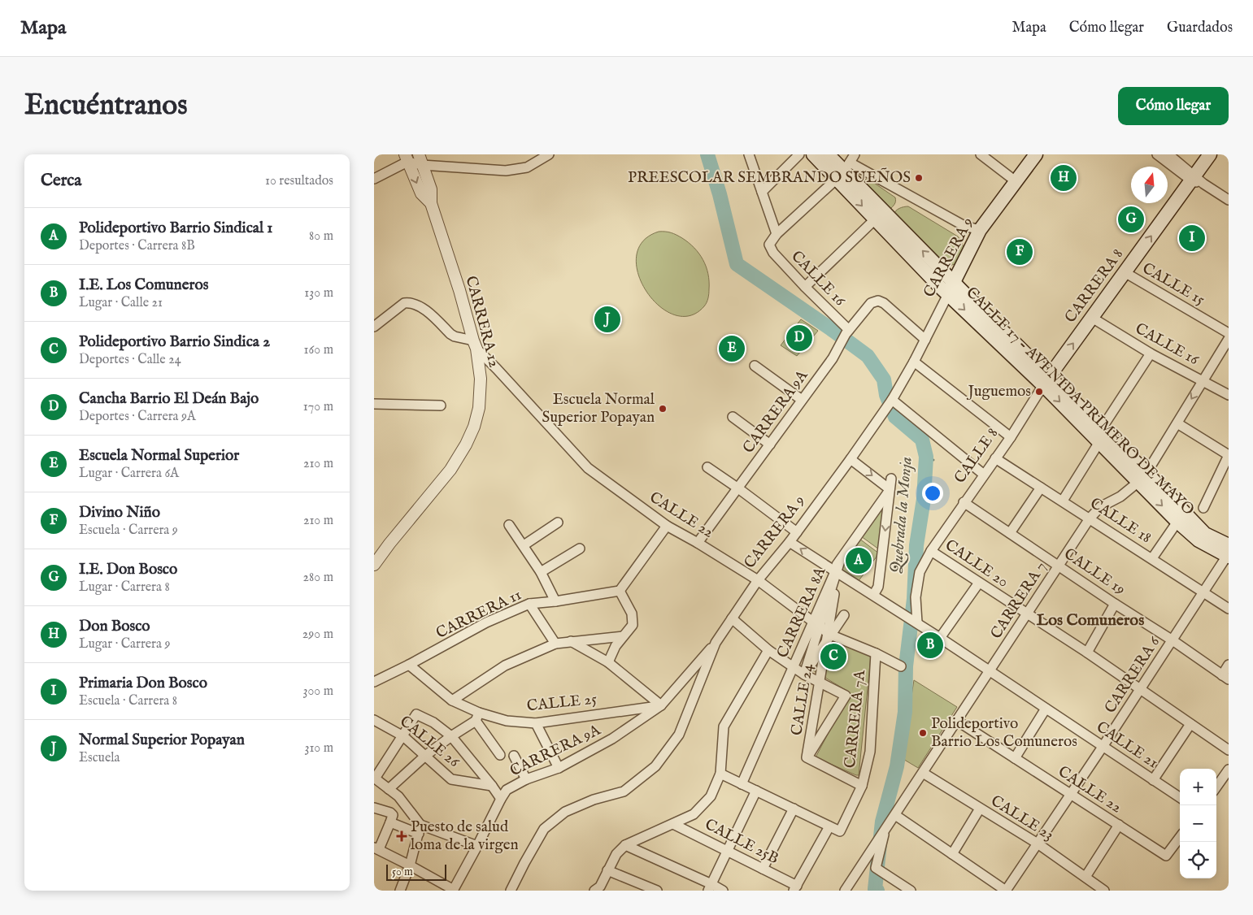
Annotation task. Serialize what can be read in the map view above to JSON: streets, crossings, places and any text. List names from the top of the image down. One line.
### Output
{"streets":{"main road":["CARRERA 9","CARRERA 8","CALLE 17 - AVENIDA PRIMERO DE MAYO"],"street":["CALLE 16","CALLE 15","CARRERA 12","CARRERA 9A","CALLE 8","CALLE 22","CALLE 18","CALLE 20","CALLE 19","CARRERA 7","CARRERA 8A","CARRERA 11","CARRERA 6","CALLE 24","CALLE 25","CARRERA 7A","CALLE 26","CALLE 21","CALLE 23","CALLE 25B"]},"crossings":[["CARRERA 9","CALLE 17 - AVENIDA PRIMERO DE MAYO"],["CARRERA 9","CARRERA 9A"],["CARRERA 9","CALLE 22"],["CARRERA 9","CALLE 21"],["CALLE 16","CARRERA 8"],["CALLE 16","CARRERA 9A"],["CALLE 16","CARRERA 7"],["CALLE 15","CARRERA 8"],["CARRERA 8","CALLE 17 - AVENIDA PRIMERO DE MAYO"],["CARRERA 8","CALLE 8"],["CARRERA 12","CALLE 22"],["CALLE 17 - AVENIDA PRIMERO DE MAYO","CALLE 8"],["CALLE 17 - AVENIDA PRIMERO DE MAYO","CARRERA 7"],["CALLE 17 - AVENIDA PRIMERO DE MAYO","CARRERA 6"],["CARRERA 9A","CALLE 22"],["CARRERA 9A","CALLE 25"],["CALLE 8","CALLE 18"],["CALLE 8","CALLE 20"],["CALLE 8","CALLE 19"],["CALLE 8","CALLE 21"],["CALLE 22","CARRERA 7"],["CALLE 22","CARRERA 8A"],["CALLE 22","CARRERA 6"],["CALLE 22","CARRERA 7A"],["CALLE 18","CARRERA 7"],["CALLE 18","CARRERA 6"],["CALLE 20","CARRERA 7"],["CALLE 20","CARRERA 6"],["CALLE 19","CARRERA 7"],["CALLE 19","CARRERA 6"],["CARRERA 7","CALLE 21"],["CARRERA 7","CALLE 23"],["CARRERA 8A","CALLE 24"],["CARRERA 11","CALLE 25"],["CARRERA 6","CALLE 21"],["CARRERA 6","CALLE 23"],["CALLE 24","CARRERA 7A"]],"one_way":["CARRERA 8"],"districts":["Los Comuneros"],"water":["Quebrada la Monja"],"places":{"other":["PREESCOLAR SEMBRANDO SUEÑOS","Juguemos","Escuela Normal Superior Popayan","Polideportivo Barrio Los Comuneros"],"health":["Puesto de salud loma de la virgen"]},"scale_bar":"50 m","north":"top","page":{"header":"Mapa","nav":["Mapa","Cómo llegar","Guardados"],"buttons":"Cómo llegar","title":"Encuéntranos","heading":["Cerca","10 resultados"],"pins":["H","G","I","F","J","D","E","A","B","C"],"list":[{"mark":"A","name":"Polideportivo Barrio Sindical 1","note":"Deportes · Carrera 8B","value":"80 m"},{"mark":"B","name":"I.E. Los Comuneros","note":"Lugar · Calle 21","value":"130 m"},{"mark":"C","name":"Polideportivo Barrio Sindica 2","note":"Deportes · Calle 24","value":"160 m"},{"mark":"D","name":"Cancha Barrio El Deán Bajo","note":"Deportes · Carrera 9A","value":"170 m"},{"mark":"E","name":"Escuela Normal Superior","note":"Lugar · Carrera 6A","value":"210 m"},{"mark":"F","name":"Divino Niño","note":"Escuela · Carrera 9","value":"210 m"},{"mark":"G","name":"I.E. Don Bosco","note":"Lugar · Carrera 8","value":"280 m"},{"mark":"H","name":"Don Bosco","note":"Lugar · Carrera 9","value":"290 m"},{"mark":"I","name":"Primaria Don Bosco","note":"Escuela · Carrera 8","value":"300 m"},{"mark":"J","name":"Normal Superior Popayan","note":"Escuela","value":"310 m"}],"map_buttons":["+","−"],"scale":"50 m"}}
